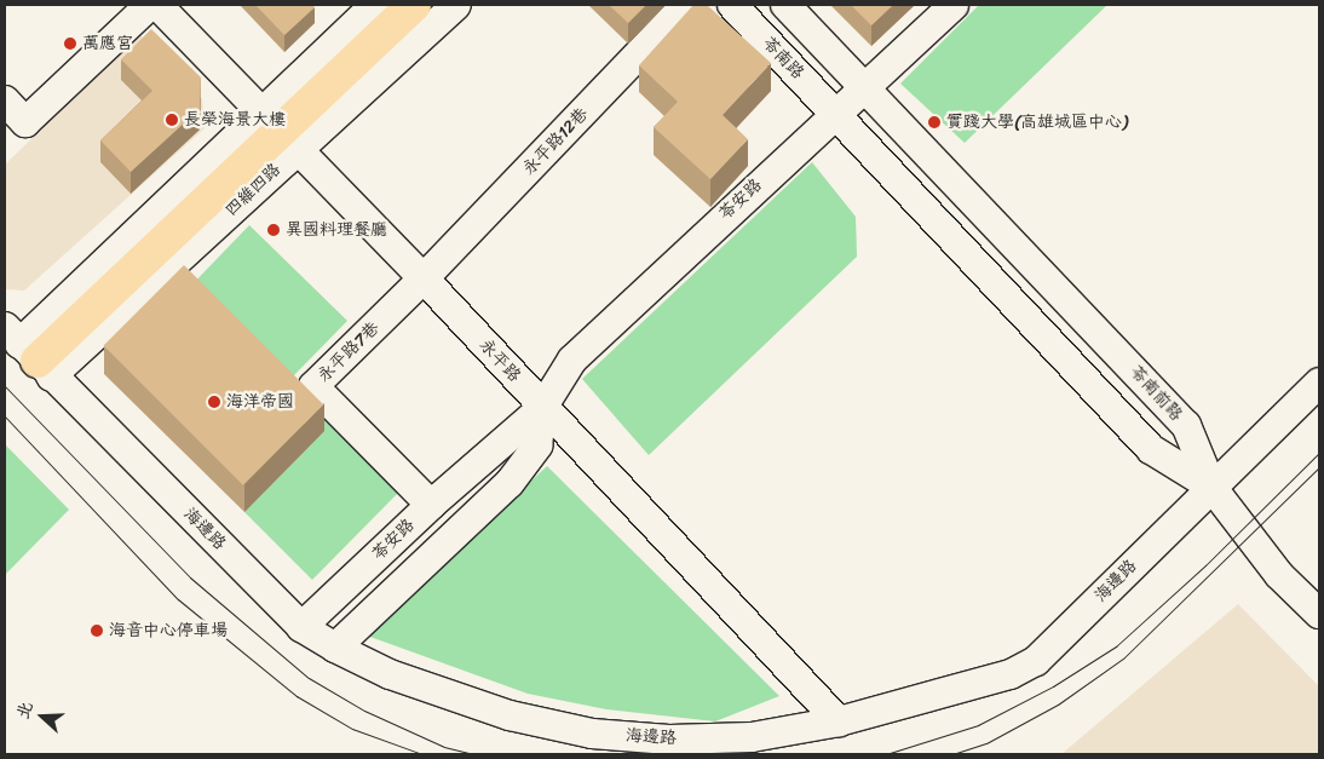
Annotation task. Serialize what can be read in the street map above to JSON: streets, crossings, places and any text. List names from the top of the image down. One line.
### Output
{"streets":{"main road":["四維四路"],"street":["苓南路","永平路12巷","苓安路","永平路7巷","永平路","苓南前路","海邊路"]},"crossings":[["苓南路","苓安路"],["永平路12巷","永平路7巷"],["永平路12巷","永平路"],["四維四路","永平路"],["四維四路","海邊路"],["苓安路","永平路7巷"],["苓安路","永平路"],["苓安路","苓南前路"],["苓安路","海邊路"],["永平路7巷","永平路"],["永平路","海邊路"],["苓南前路","海邊路"]],"places":["萬應宮","長榮海景大樓","實踐大學(高雄城區中心)","異國料理餐廳","海洋帝國","海音中心停車場"],"north":"left"}
